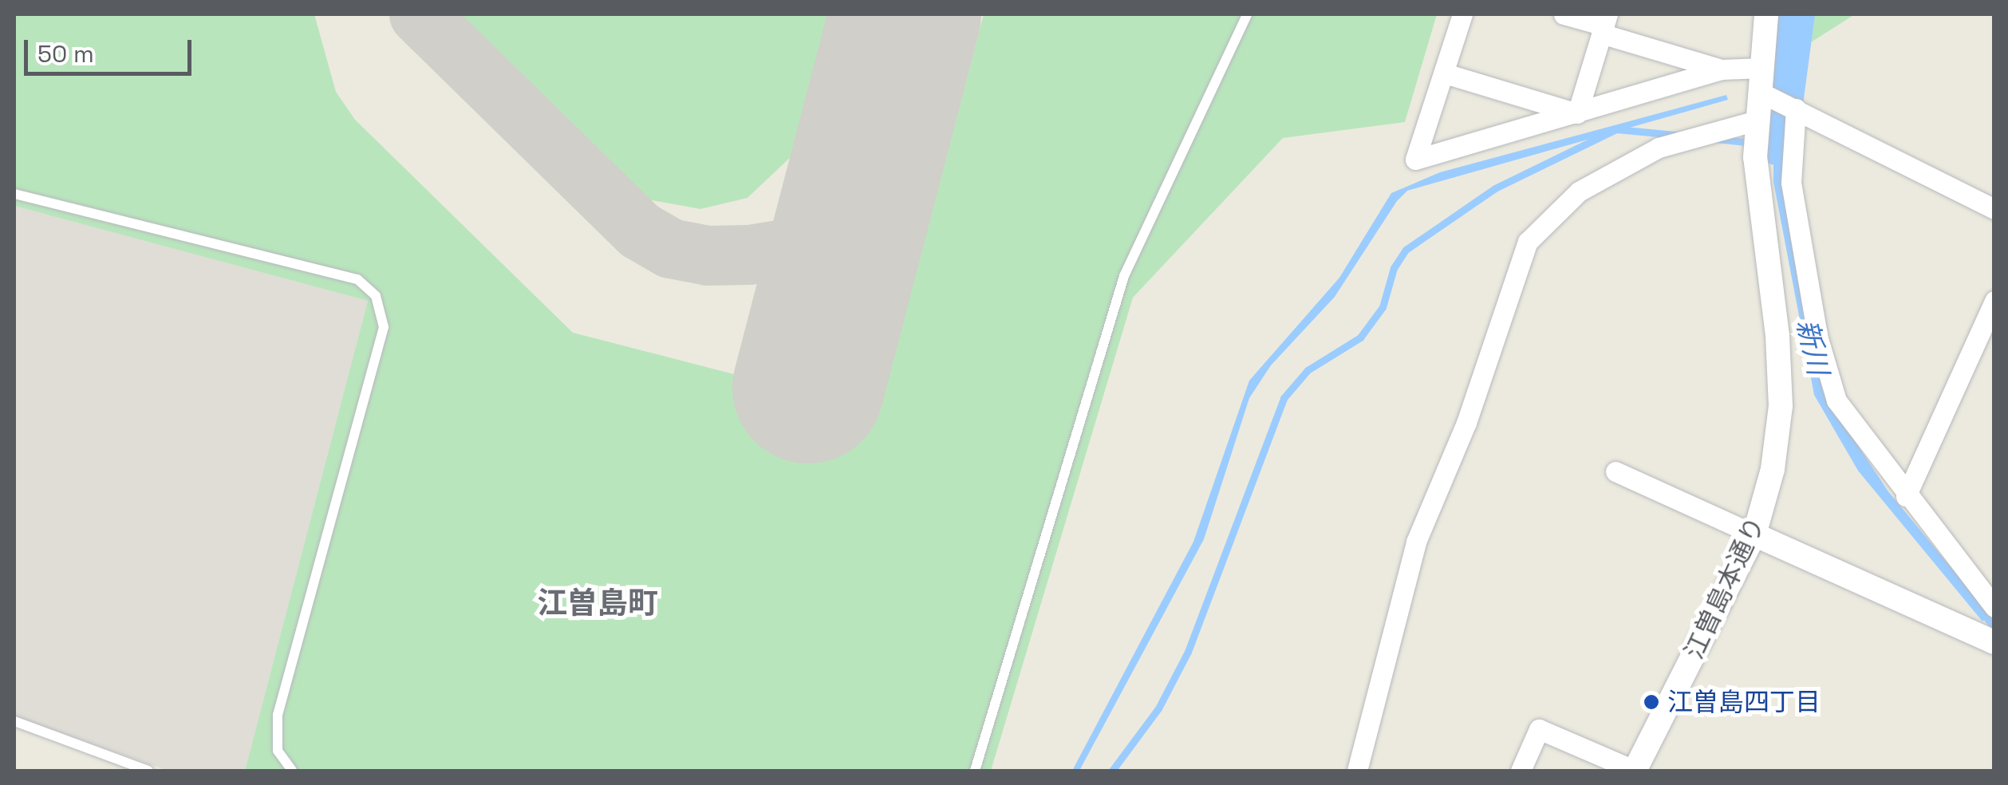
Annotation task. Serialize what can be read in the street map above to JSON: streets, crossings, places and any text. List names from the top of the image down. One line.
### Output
{"streets":{"street":["江曽島本通り"]},"districts":["江曽島町"],"water":["新川"],"places":["江曽島四丁目"],"scale_bar":"50 m"}
